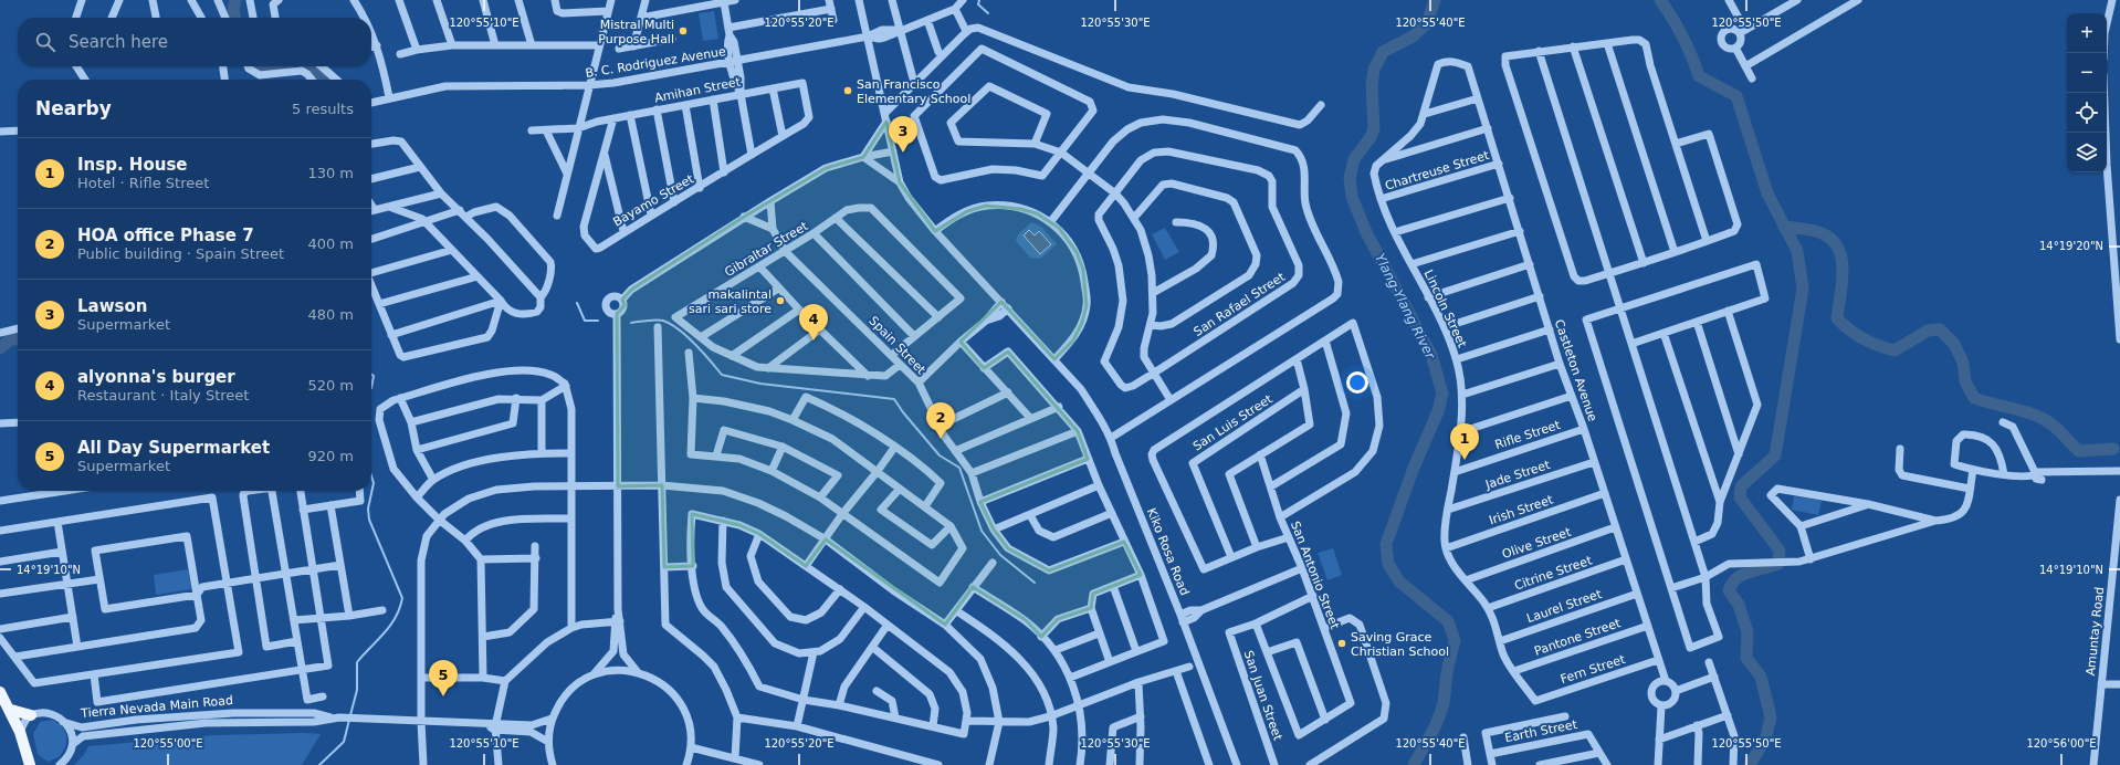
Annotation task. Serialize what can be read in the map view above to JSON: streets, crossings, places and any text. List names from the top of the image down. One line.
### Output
{"streets":{"street":["B. C. Rodriguez Avenue","Amihan Street","Chartreuse Street","Bayamo Street","Gibraltar Street","San Rafael Street","Lincoln Street","Spain Street","Castleton Avenue","San Luis Street","Rifle Street","Jade Street","Irish Street","Olive Street","Kiko Rosa Road","Citrine Street","San Antonio Street","Laurel Street","Amuntay Road","Pantone Street","Fern Street","San Juan Street","Tierra Nevada Main Road","Earth Street"]},"crossings":[["B. C. Rodriguez Avenue","Kiko Rosa Road"],["Amihan Street","Bayamo Street"],["Chartreuse Street","Lincoln Street"],["Chartreuse Street","Castleton Avenue"],["Gibraltar Street","Spain Street"],["Lincoln Street","Castleton Avenue"],["Lincoln Street","Rifle Street"],["Lincoln Street","Jade Street"],["Lincoln Street","Irish Street"],["Castleton Avenue","Rifle Street"],["Castleton Avenue","Jade Street"],["Castleton Avenue","Irish Street"],["Castleton Avenue","Olive Street"],["Castleton Avenue","Citrine Street"],["Castleton Avenue","Laurel Street"],["Castleton Avenue","Pantone Street"],["Castleton Avenue","Fern Street"],["Pantone Street","Fern Street"]],"water":["Ylang-Ylang River"],"places":["Mistral Multi Purpose Hall","San Francisco Elementary School","makalintal sari sari store","Saving Grace Christian School"],"page":{"map_buttons":["+","−"],"search":"Search here","heading":["Nearby","5 results"],"pins":["3","4","2","1","5"],"list":[{"mark":"1","name":"Insp. House","note":"Hotel · Rifle Street","value":"130 m"},{"mark":"2","name":"HOA office Phase 7","note":"Public building · Spain Street","value":"400 m"},{"mark":"3","name":"Lawson","note":"Supermarket","value":"480 m"},{"mark":"4","name":"alyonna's burger","note":"Restaurant · Italy Street","value":"520 m"},{"mark":"5","name":"All Day Supermarket","note":"Supermarket","value":"920 m"}]},"coordinates":["120°55'10\"E","120°55'20\"E","120°55'30\"E","120°55'40\"E","120°55'50\"E","14°19'20\"N","14°19'10\"N","120°55'00\"E","120°56'00\"E"]}
